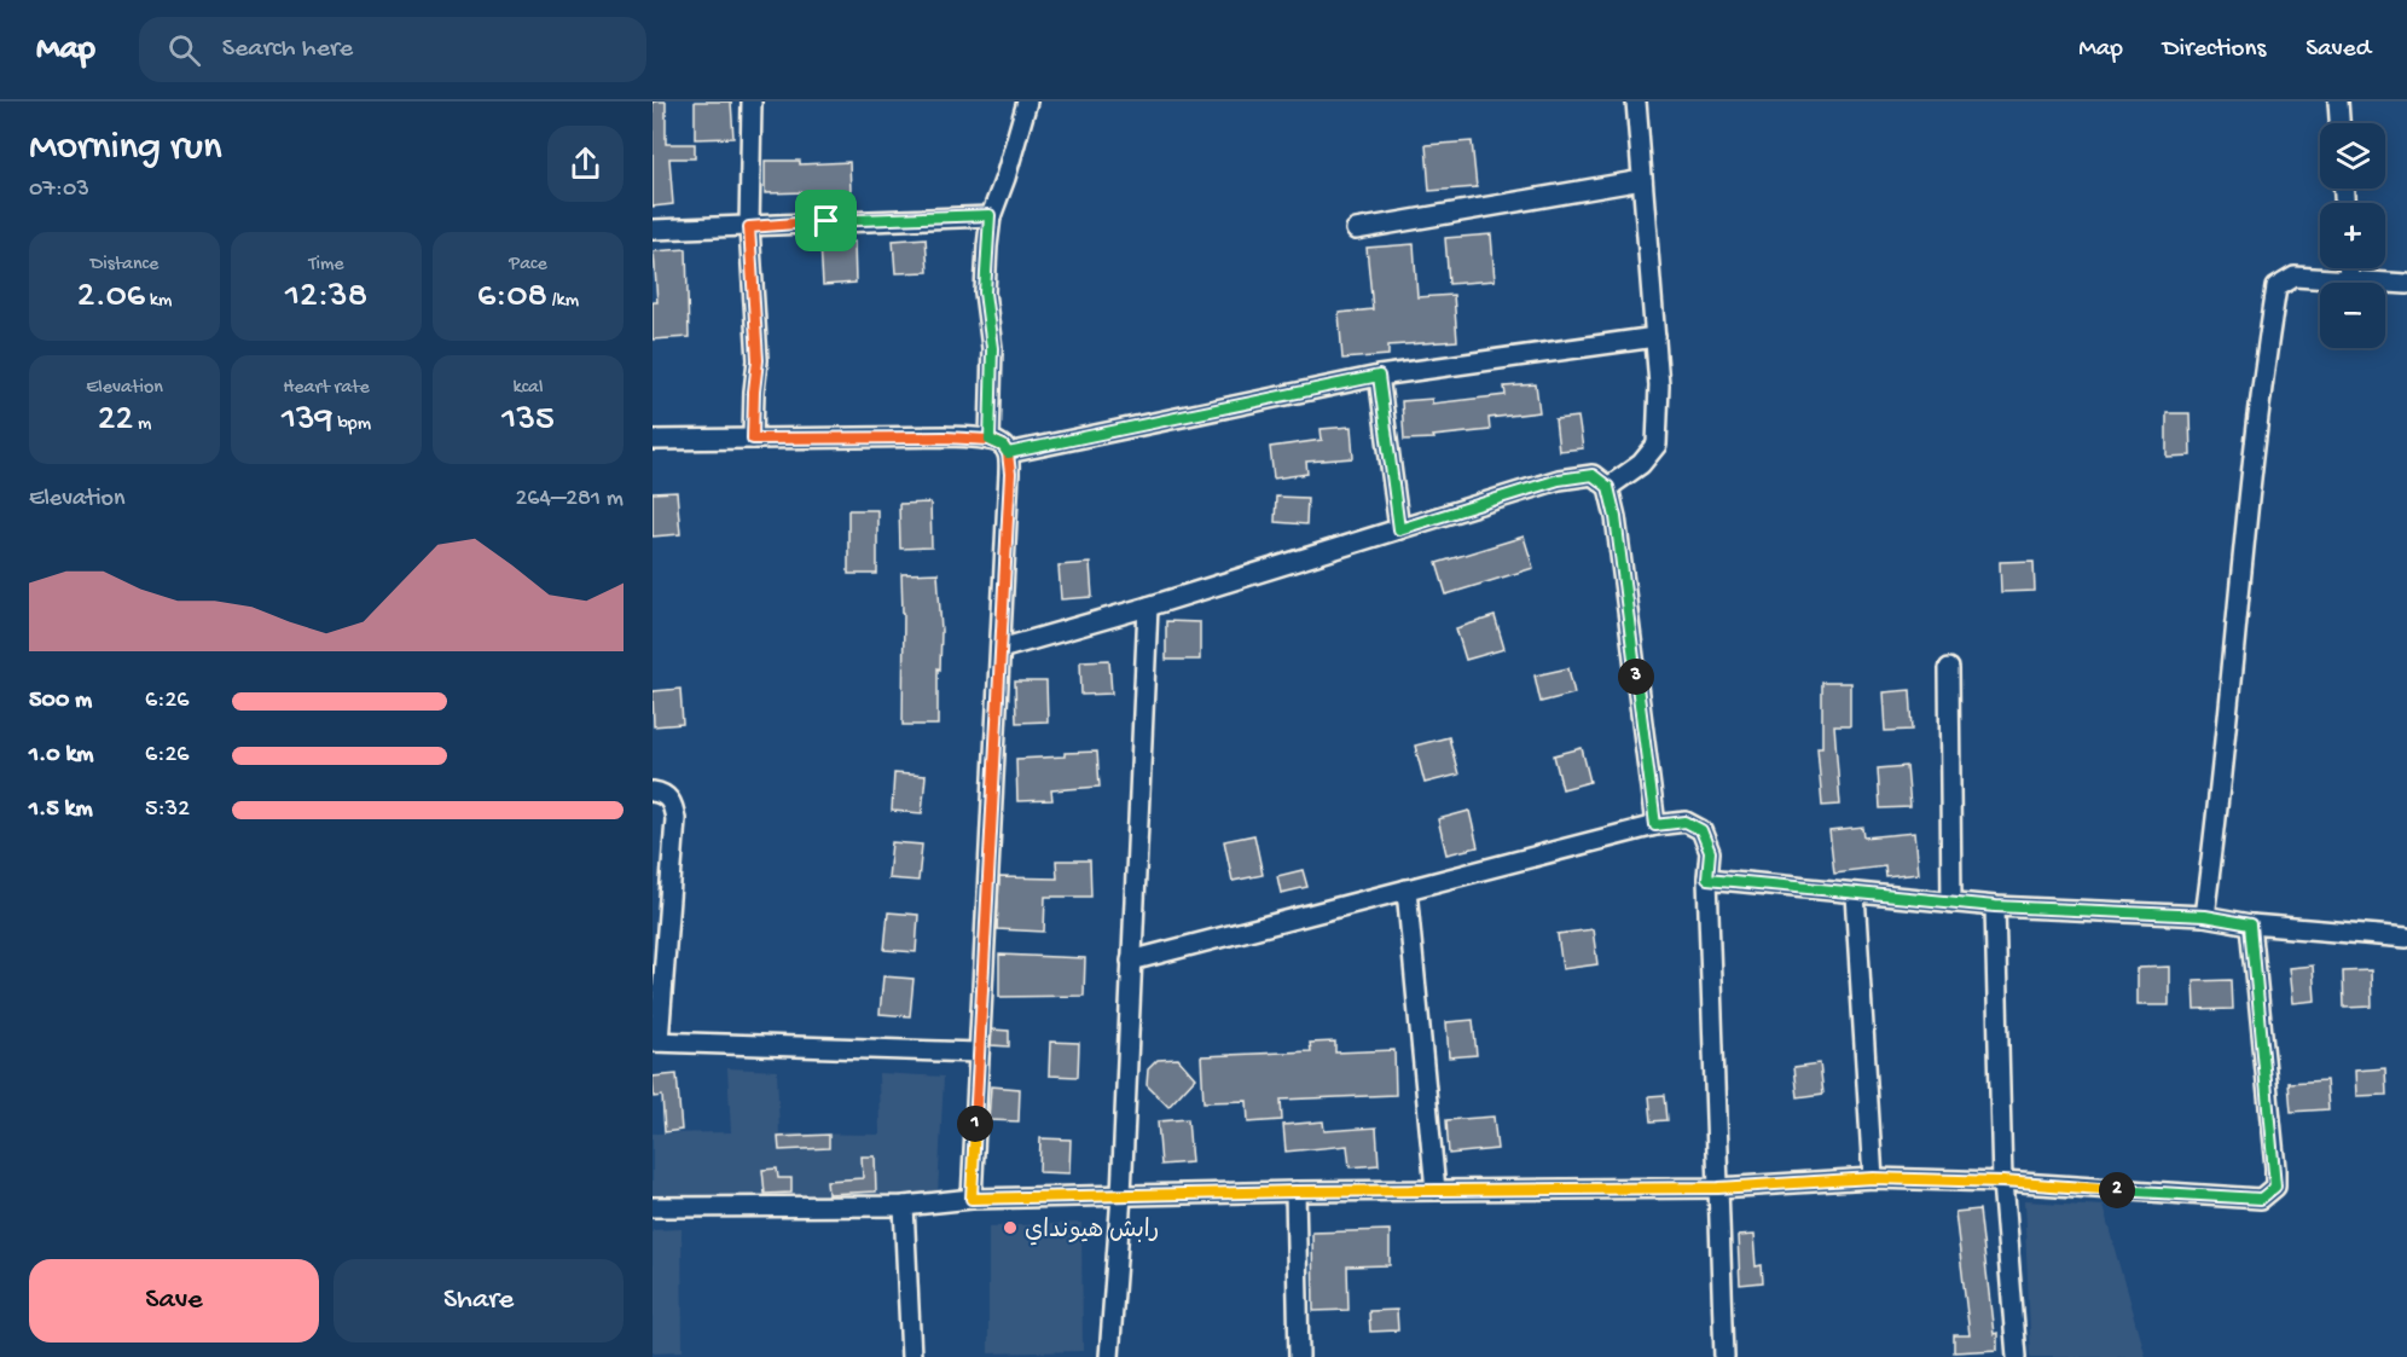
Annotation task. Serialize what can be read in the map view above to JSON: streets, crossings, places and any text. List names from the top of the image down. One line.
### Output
{"places":["رابش هيونداي"],"page":{"header":"Map","search":"Search here","nav":["Map","Directions","Saved"],"heading":["Morning run","07:03"],"map_buttons":["+","−"],"stats":[["Distance","2.06 km"],["Time","12:38"],["Pace","6:08 /km"],["Elevation","22 m"],["Heart rate","139 bpm"],["kcal","135"]],"chart":["Elevation","264–281 m"],"pins":["3","1","2"],"list":[{"name":"500 m","note":"6:26"},{"name":"1.0 km","note":"6:26"},{"name":"1.5 km","note":"5:32"}],"buttons":["Save","Share"]}}
